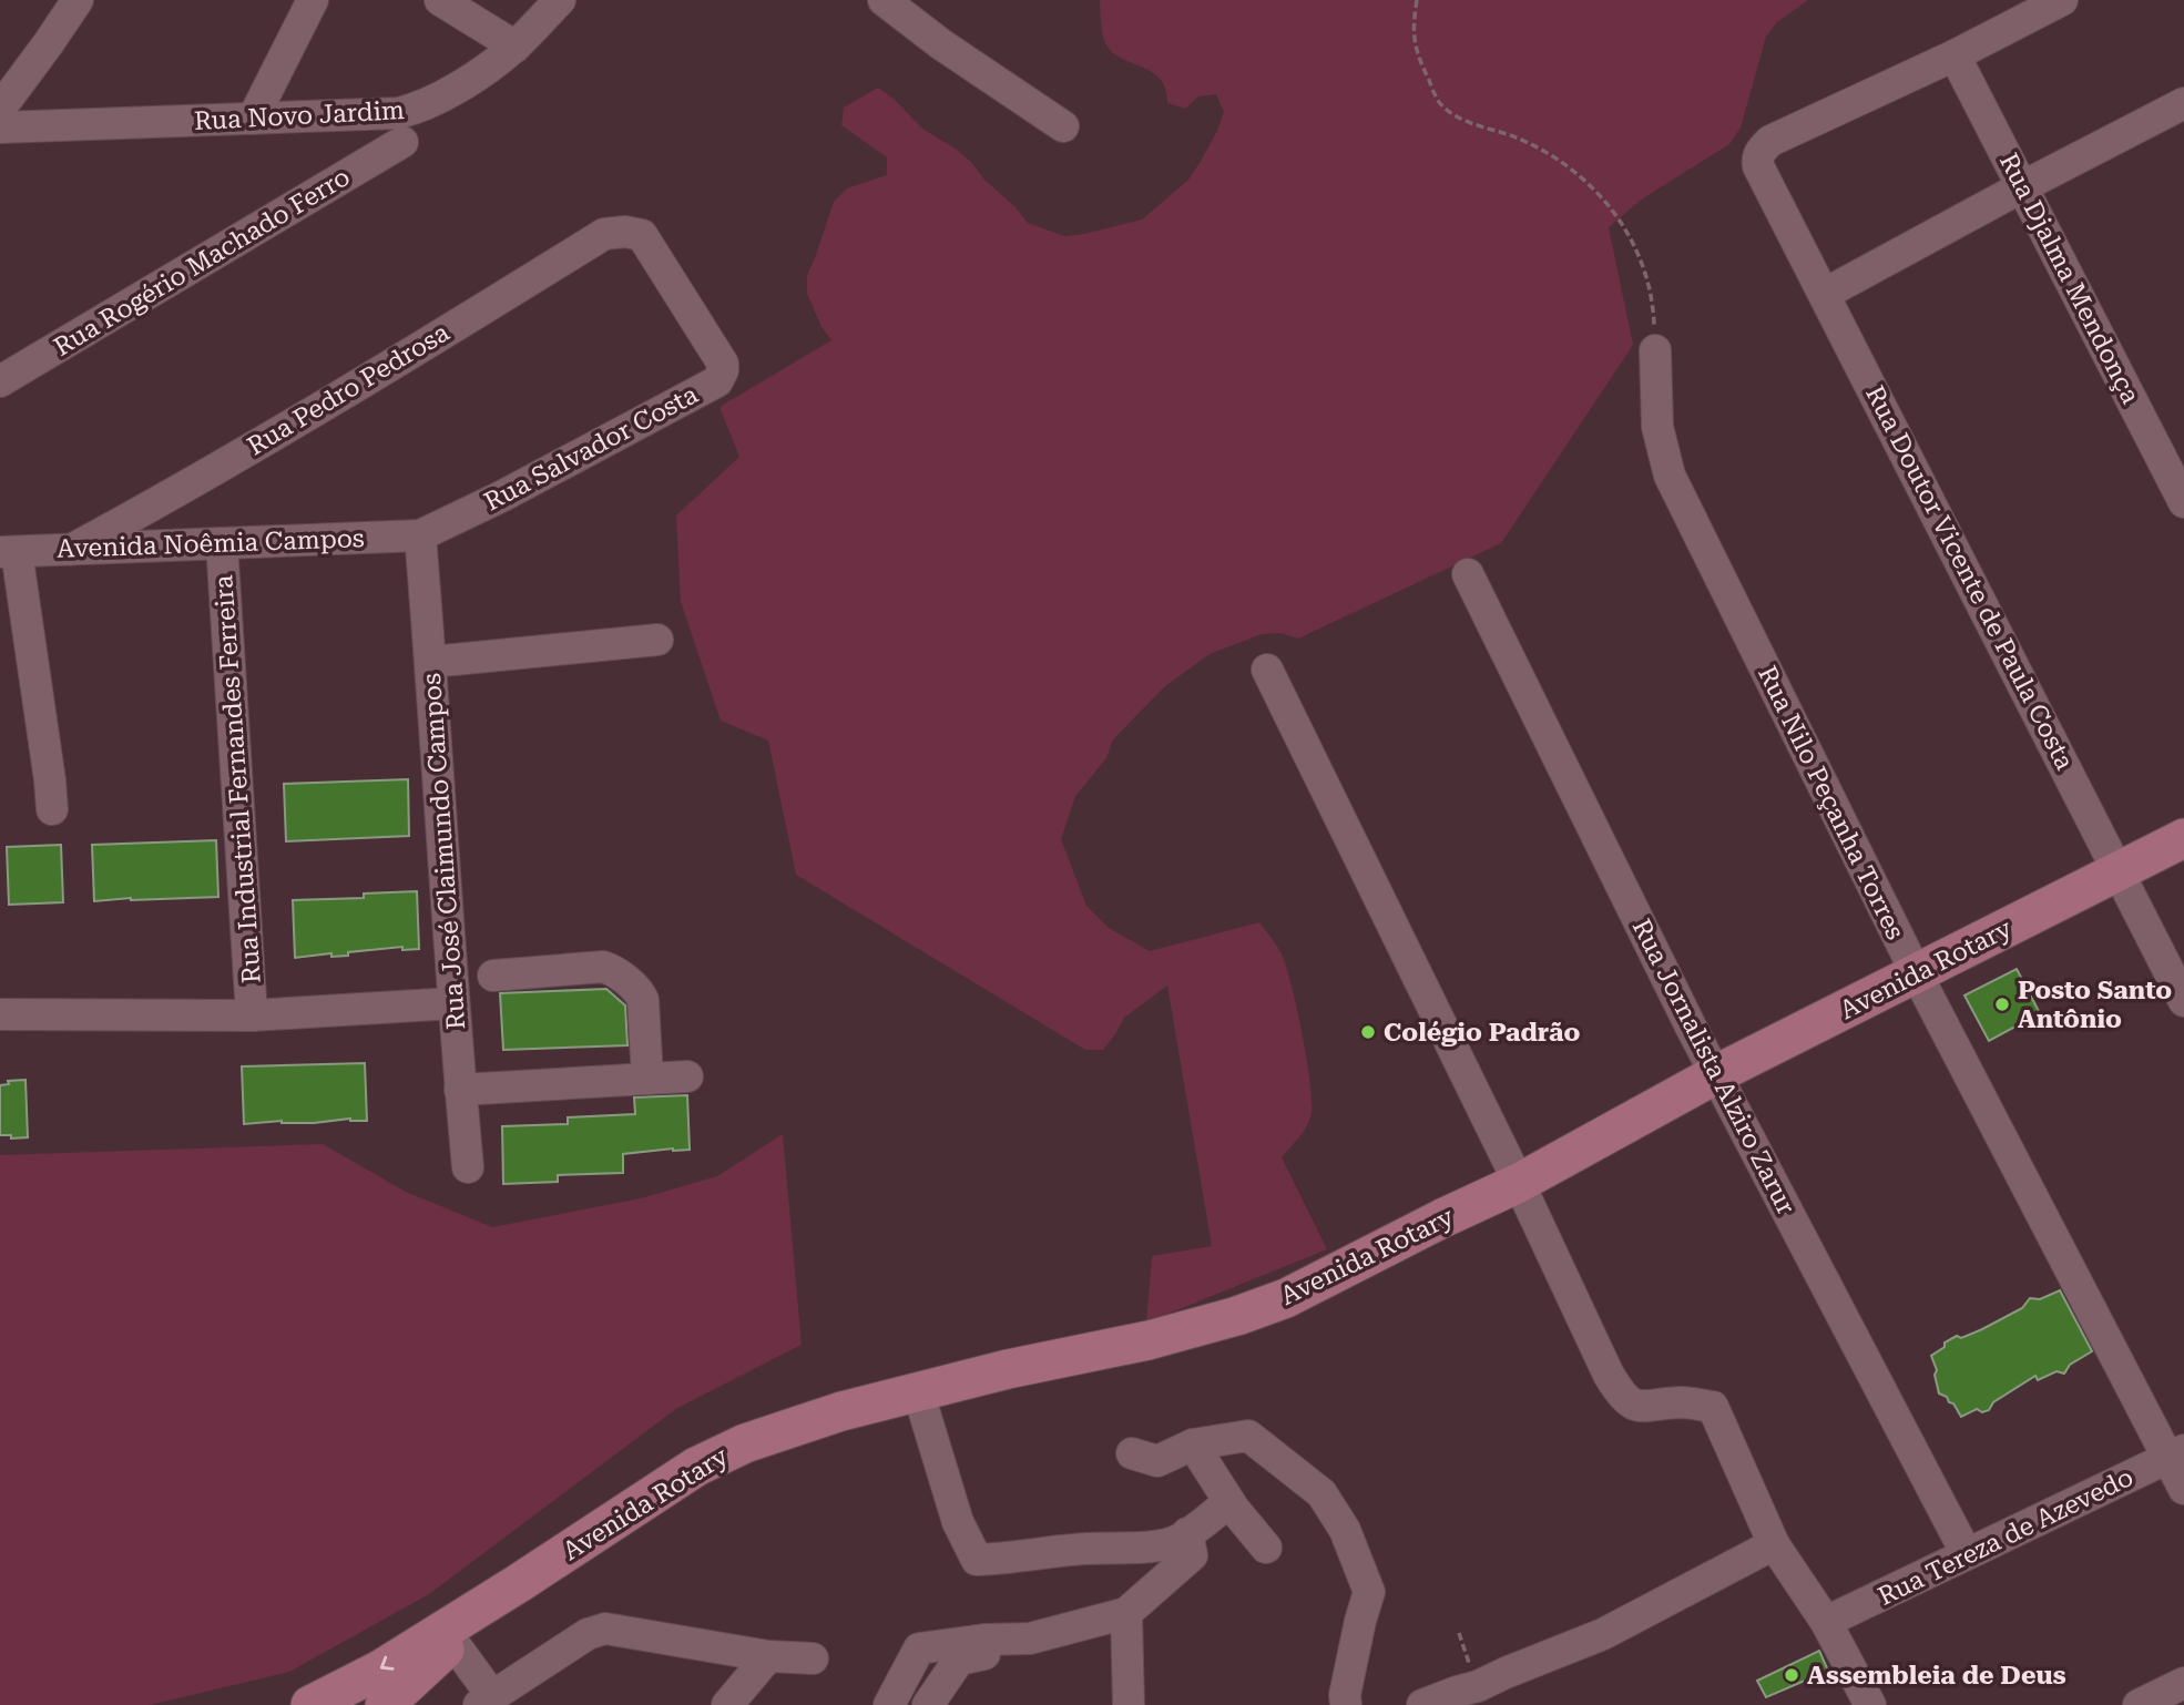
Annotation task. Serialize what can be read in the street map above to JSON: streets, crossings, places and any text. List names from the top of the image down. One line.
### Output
{"streets":{"main road":["Avenida Rotary"],"street":["Rua Novo Jardim","Rua Rogério Machado Ferro","Rua Djalma Mendonça","Rua Pedro Pedrosa","Rua Salvador Costa","Avenida Noêmia Campos","Rua Doutor Vicente de Paula Costa","Rua Industrial Fernandes Ferreira","Rua Nilo Peçanha Torres","Rua José Claimundo Campos","Rua Jornalista Alziro Zarur","Rua Tereza de Azevedo"]},"crossings":[["Rua Djalma Mendonça","Rua Doutor Vicente de Paula Costa"],["Rua Pedro Pedrosa","Rua Salvador Costa"],["Rua Pedro Pedrosa","Avenida Noêmia Campos"],["Rua Salvador Costa","Avenida Noêmia Campos"],["Rua Salvador Costa","Rua José Claimundo Campos"],["Avenida Noêmia Campos","Rua Industrial Fernandes Ferreira"],["Avenida Noêmia Campos","Rua José Claimundo Campos"],["Rua Doutor Vicente de Paula Costa","Avenida Rotary"],["Rua Nilo Peçanha Torres","Avenida Rotary"],["Rua Nilo Peçanha Torres","Rua Tereza de Azevedo"],["Avenida Rotary","Rua Jornalista Alziro Zarur"],["Rua Jornalista Alziro Zarur","Rua Tereza de Azevedo"]],"places":["Posto Santo Antônio","Colégio Padrão","Assembleia de Deus"]}
